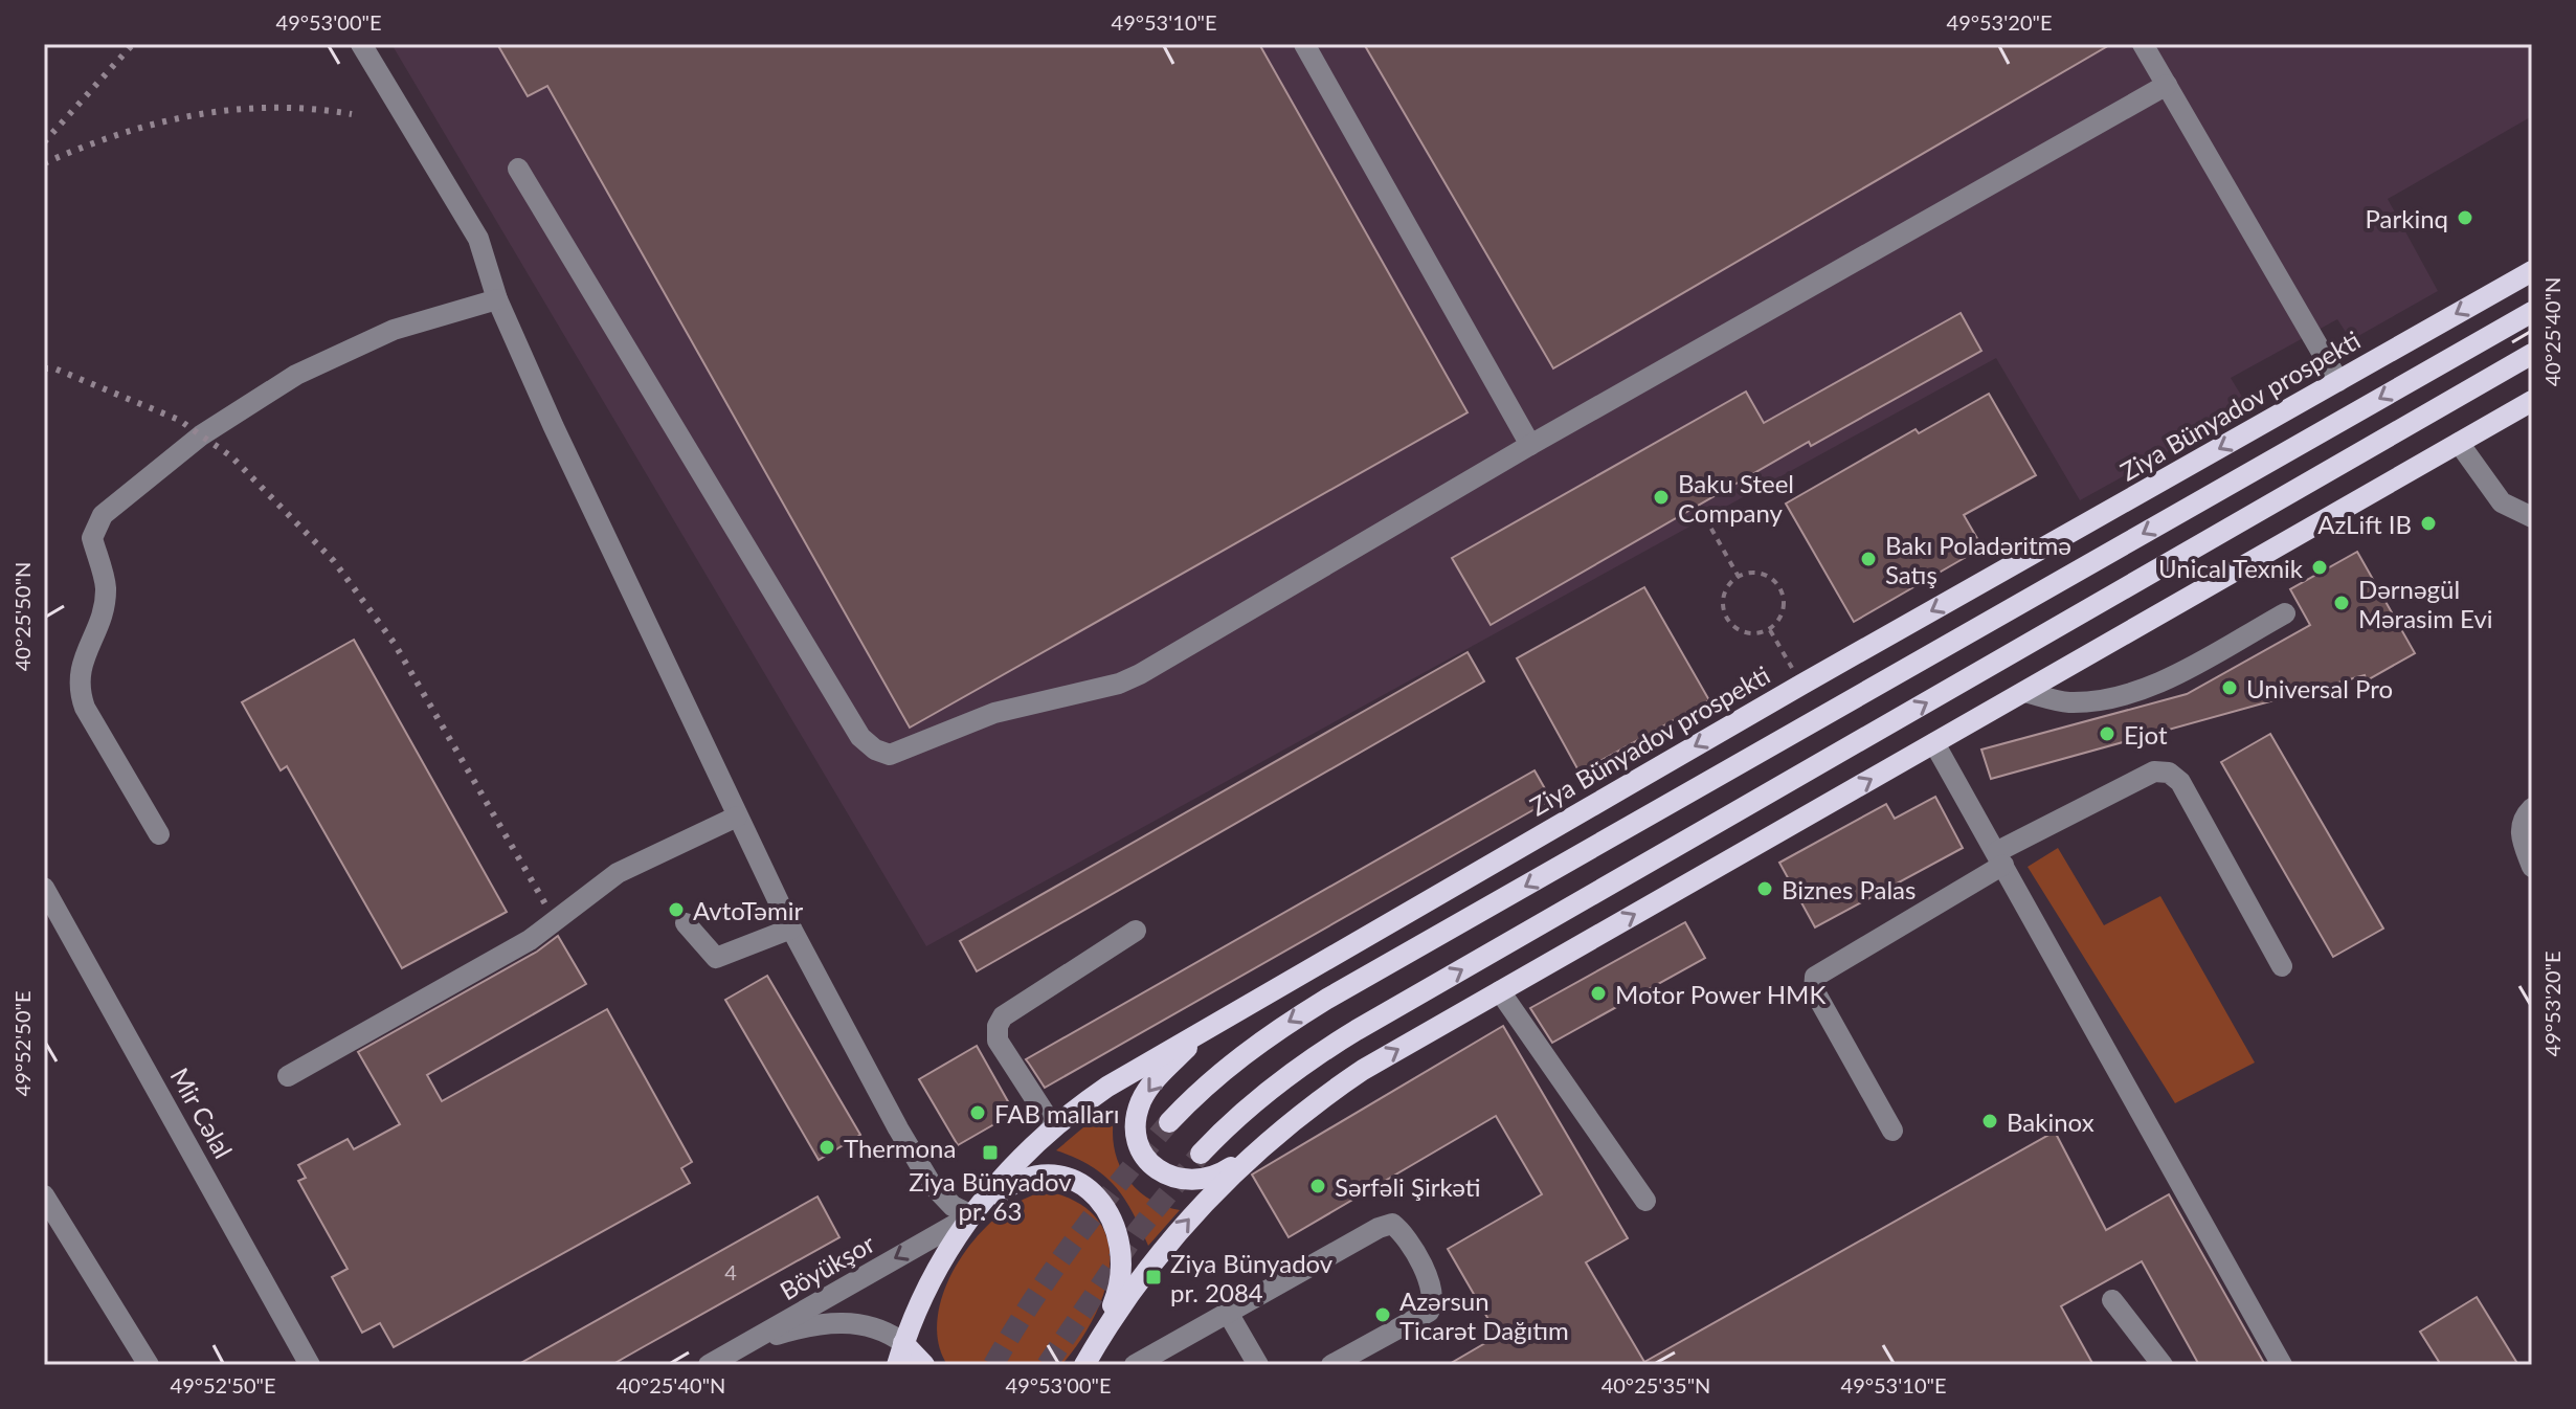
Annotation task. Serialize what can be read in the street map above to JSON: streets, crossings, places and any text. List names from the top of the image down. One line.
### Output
{"streets":{"main road":["Ziya Bünyadov prospekti"],"street":["Mir Cəlal","Böyükşor"]},"crossings":[["Ziya Bünyadov prospekti","Böyükşor"]],"one_way":["Böyükşor"],"places":{"other":["Parkinq","Baku Steel Company","AzLift IB","Bakı Poladəritmə Satış","Unical Texnik","Dərnəgül Mərasim Evi","Universal Pro","Ejot","Biznes Palas","AvtoTəmir","Motor Power HMK","FAB malları","Bakinox","Thermona","Sərfəli Şirkəti","Azərsun Ticarət Dağıtım"],"transit":["Ziya Bünyadov pr. 63","Ziya Bünyadov pr. 2084"]},"house_numbers":["4"],"coordinates":["49°53'00\"E","49°53'10\"E","49°53'20\"E","40°25'40\"N","40°25'50\"N","49°52'50\"E","40°25'35\"N"]}
